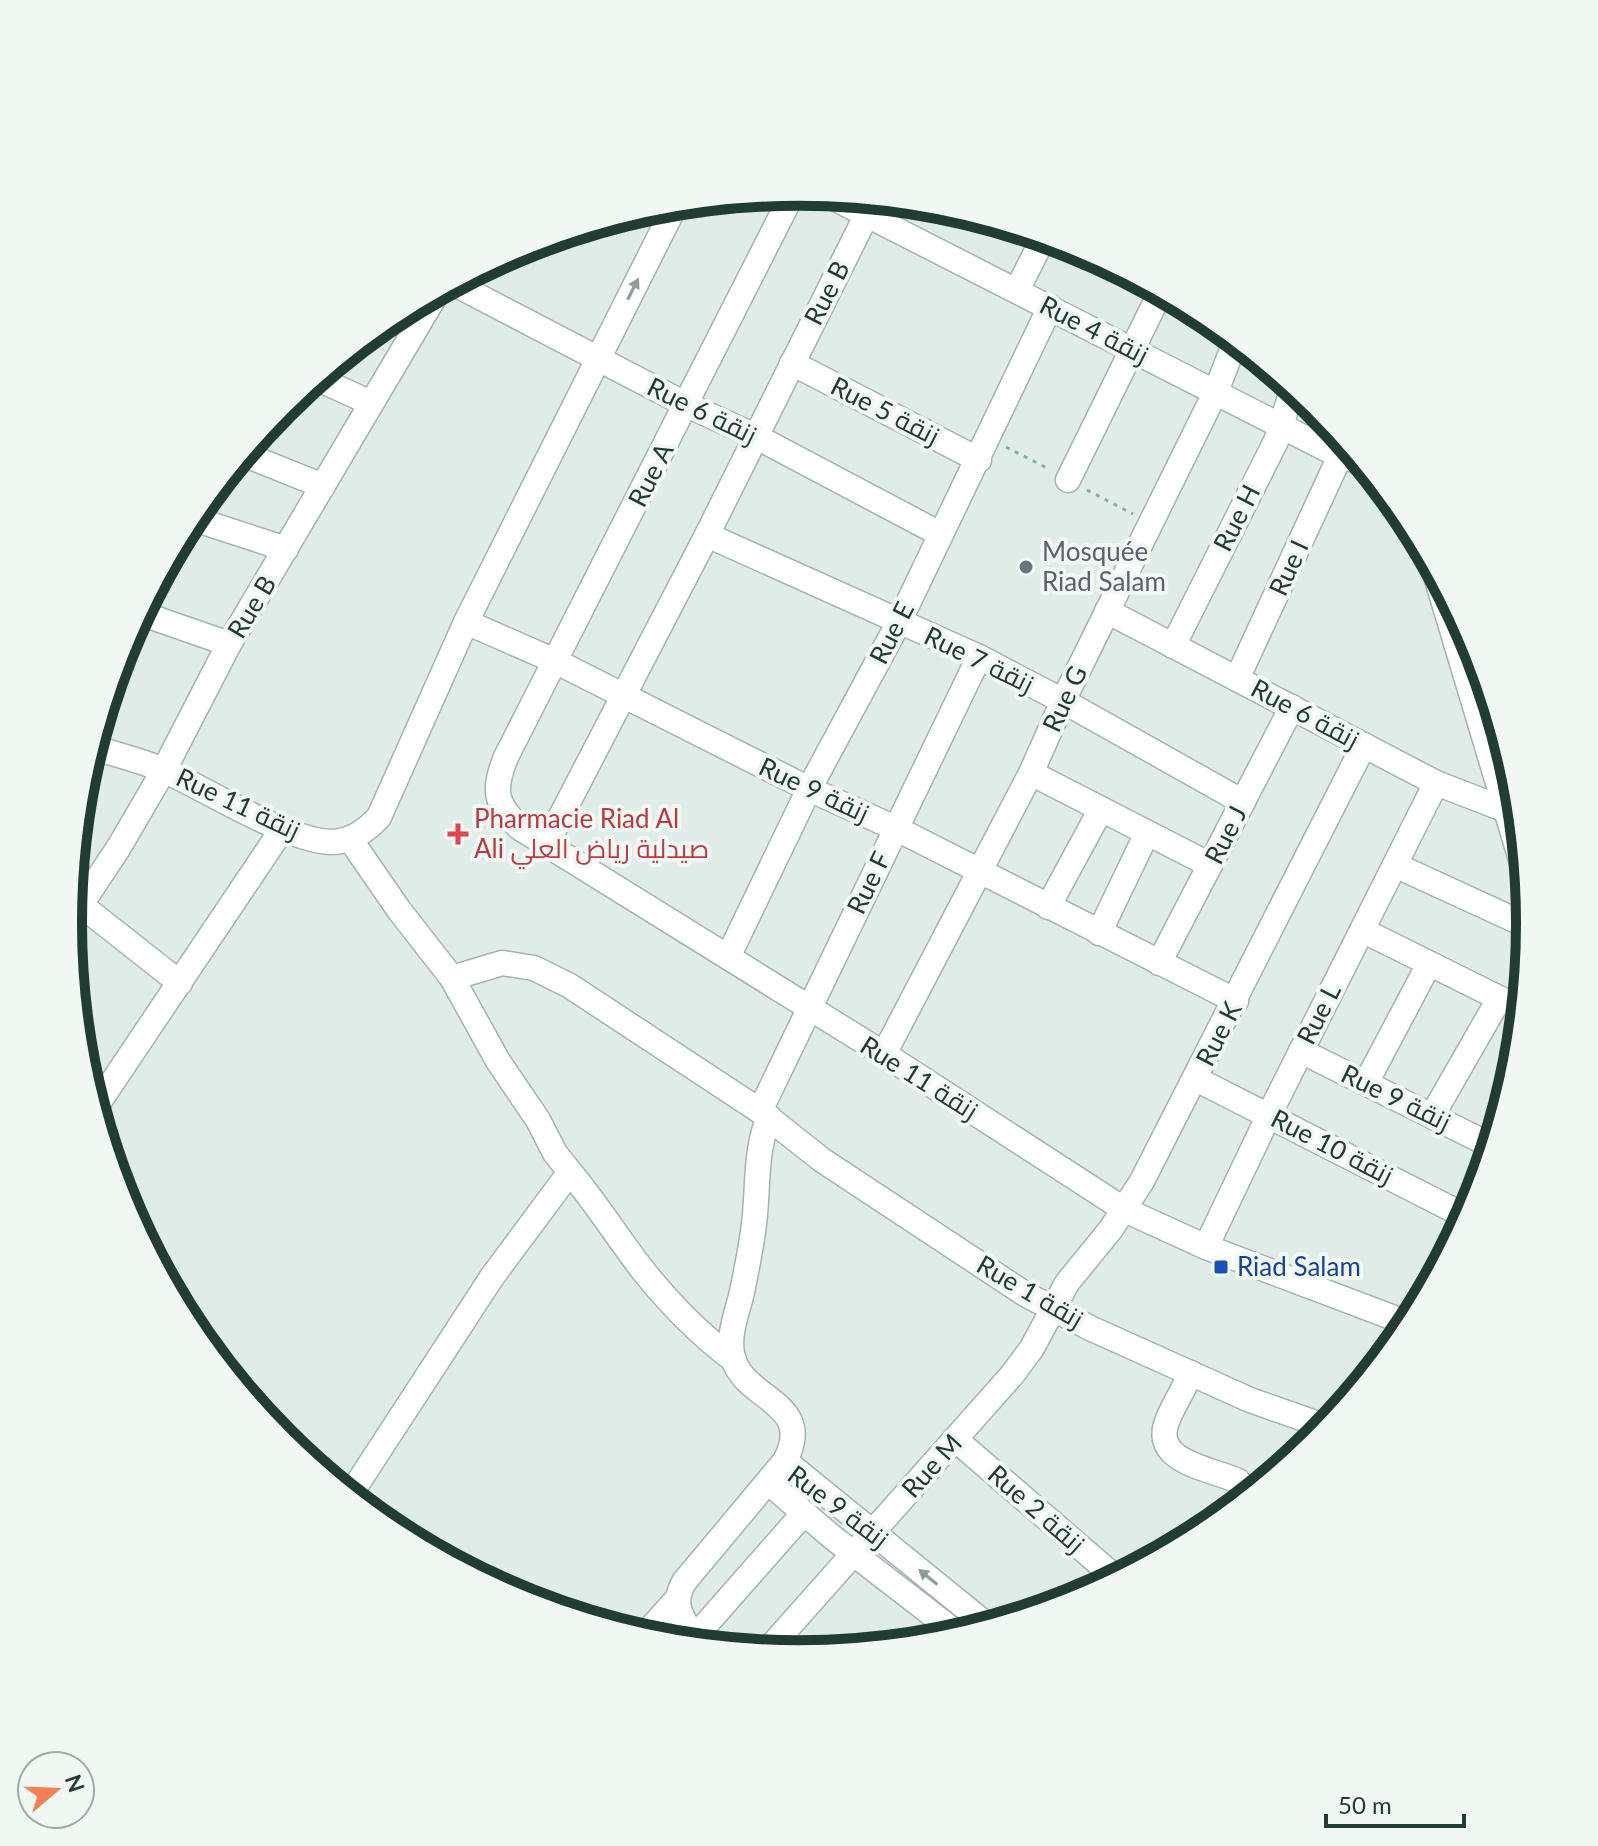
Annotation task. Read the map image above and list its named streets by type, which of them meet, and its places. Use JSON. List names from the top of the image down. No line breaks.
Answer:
{"streets":{"street":["Rue B","Rue 4 زنقة","Rue 6 زنقة","Rue 5 زنقة","Rue A","Rue H","Rue I","Rue E","Rue 7 زنقة","Rue G","Rue 9 زنقة","Rue 11 زنقة","Rue J","Rue F","Rue L","Rue K","Rue 10 زنقة","Rue 1 زنقة","Rue M","Rue 2 زنقة"]},"crossings":[["Rue B","Rue 4 زنقة"],["Rue B","Rue 6 زنقة"],["Rue B","Rue 5 زنقة"],["Rue B","Rue 7 زنقة"],["Rue B","Rue 9 زنقة"],["Rue B","Rue 11 زنقة"],["Rue 4 زنقة","Rue H"],["Rue 4 زنقة","Rue E"],["Rue 4 زنقة","Rue G"],["Rue 6 زنقة","Rue A"],["Rue 6 زنقة","Rue H"],["Rue 6 زنقة","Rue I"],["Rue 6 زنقة","Rue E"],["Rue 6 زنقة","Rue G"],["Rue 6 زنقة","Rue J"],["Rue 6 زنقة","Rue L"],["Rue 6 زنقة","Rue K"],["Rue 5 زنقة","Rue E"],["Rue A","Rue 9 زنقة"],["Rue A","Rue 11 زنقة"],["Rue E","Rue 7 زنقة"],["Rue E","Rue 9 زنقة"],["Rue E","Rue 11 زنقة"],["Rue 7 زنقة","Rue G"],["Rue 7 زنقة","Rue J"],["Rue 7 زنقة","Rue F"],["Rue G","Rue 9 زنقة"],["Rue G","Rue 11 زنقة"],["Rue 9 زنقة","Rue J"],["Rue 9 زنقة","Rue F"],["Rue 9 زنقة","Rue L"],["Rue 9 زنقة","Rue K"],["Rue 9 زنقة","Rue M"],["Rue 11 زنقة","Rue F"],["Rue 11 زنقة","Rue L"],["Rue 11 زنقة","Rue K"],["Rue F","Rue 1 زنقة"],["Rue L","Rue 10 زنقة"],["Rue K","Rue 10 زنقة"],["Rue K","Rue 1 زنقة"],["Rue K","Rue M"],["Rue 1 زنقة","Rue M"],["Rue M","Rue 2 زنقة"]],"places":{"other":["Mosquée Riad Salam"],"health":["Pharmacie Riad Al Ali صيدلية رياض العلي"],"transit":["Riad Salam"]},"scale_bar":"50 m","north":"right"}
